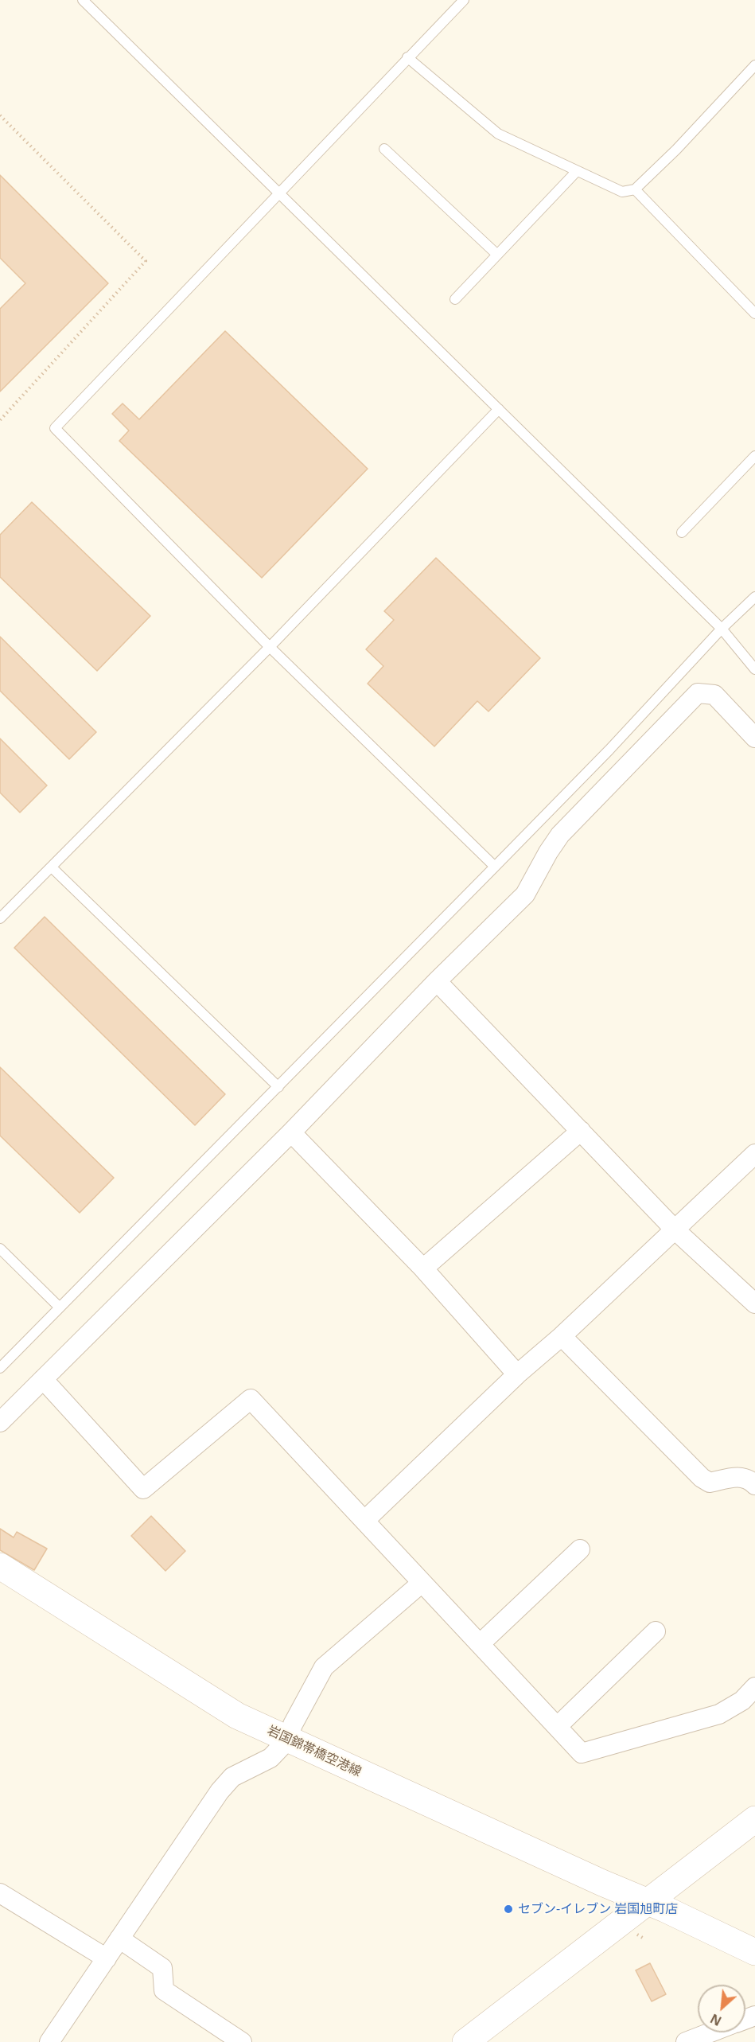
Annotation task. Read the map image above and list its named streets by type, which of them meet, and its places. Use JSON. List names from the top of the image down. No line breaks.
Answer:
{"streets":{"main road":["岩国錦帯橋空港線"]},"places":["セブン-イレブン 岩国旭町店"],"north":"bottom left"}
